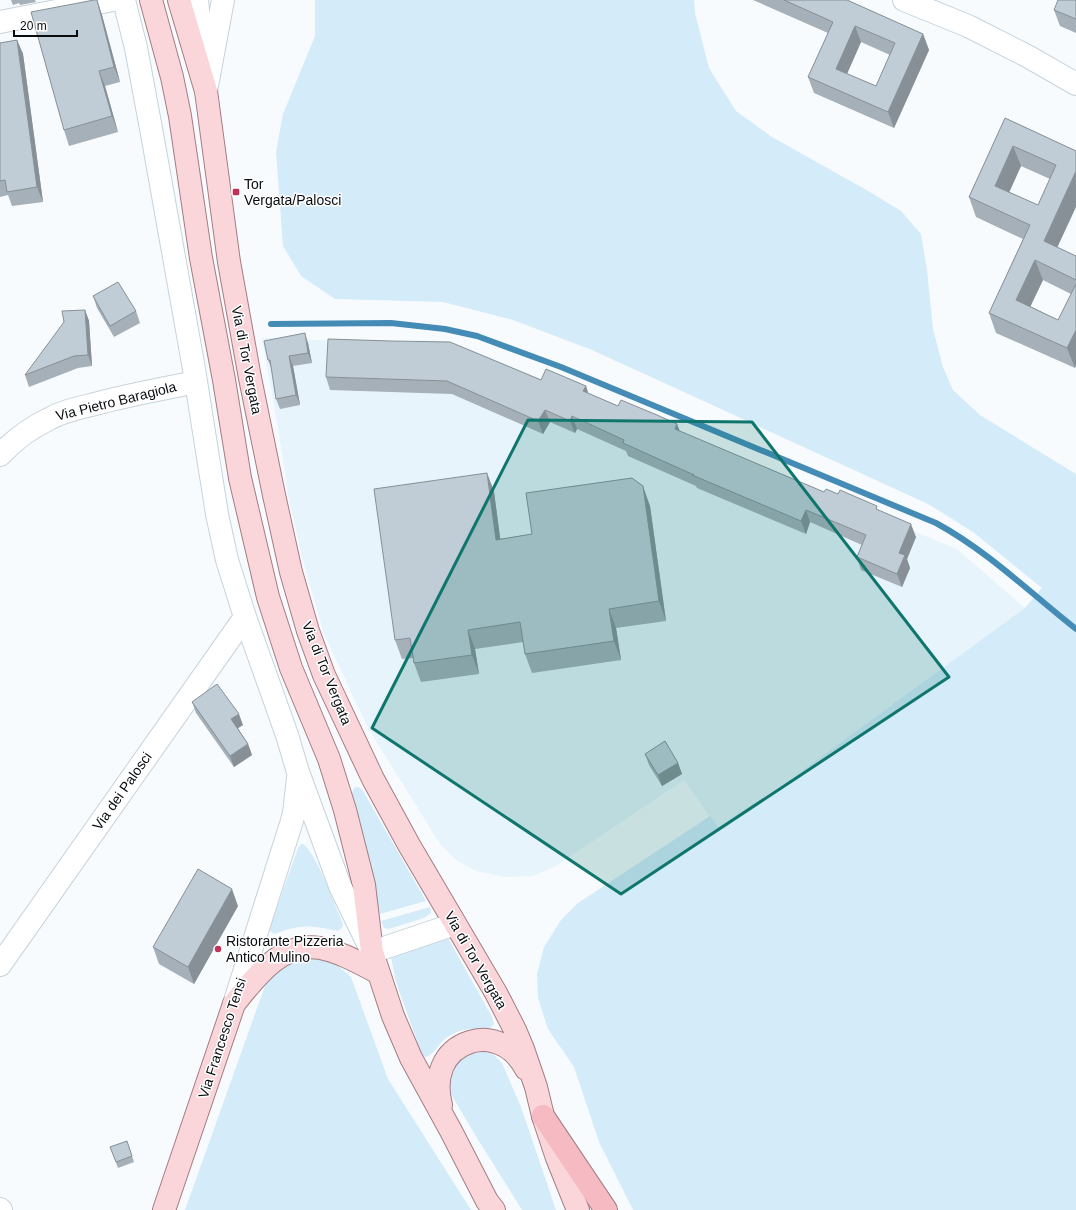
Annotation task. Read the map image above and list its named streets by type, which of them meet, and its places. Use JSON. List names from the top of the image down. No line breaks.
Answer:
{"streets":{"main road":["Via di Tor Vergata","Via Francesco Tensi"],"street":["Via Pietro Baragiola","Via dei Palosci"]},"crossings":[["Via di Tor Vergata","Via Pietro Baragiola"],["Via di Tor Vergata","Via dei Palosci"],["Via di Tor Vergata","Via Francesco Tensi"]],"places":{"transit":["Tor Vergata/Palosci"],"other":["Ristorante Pizzeria Antico Mulino"]},"scale_bar":"20 m"}
